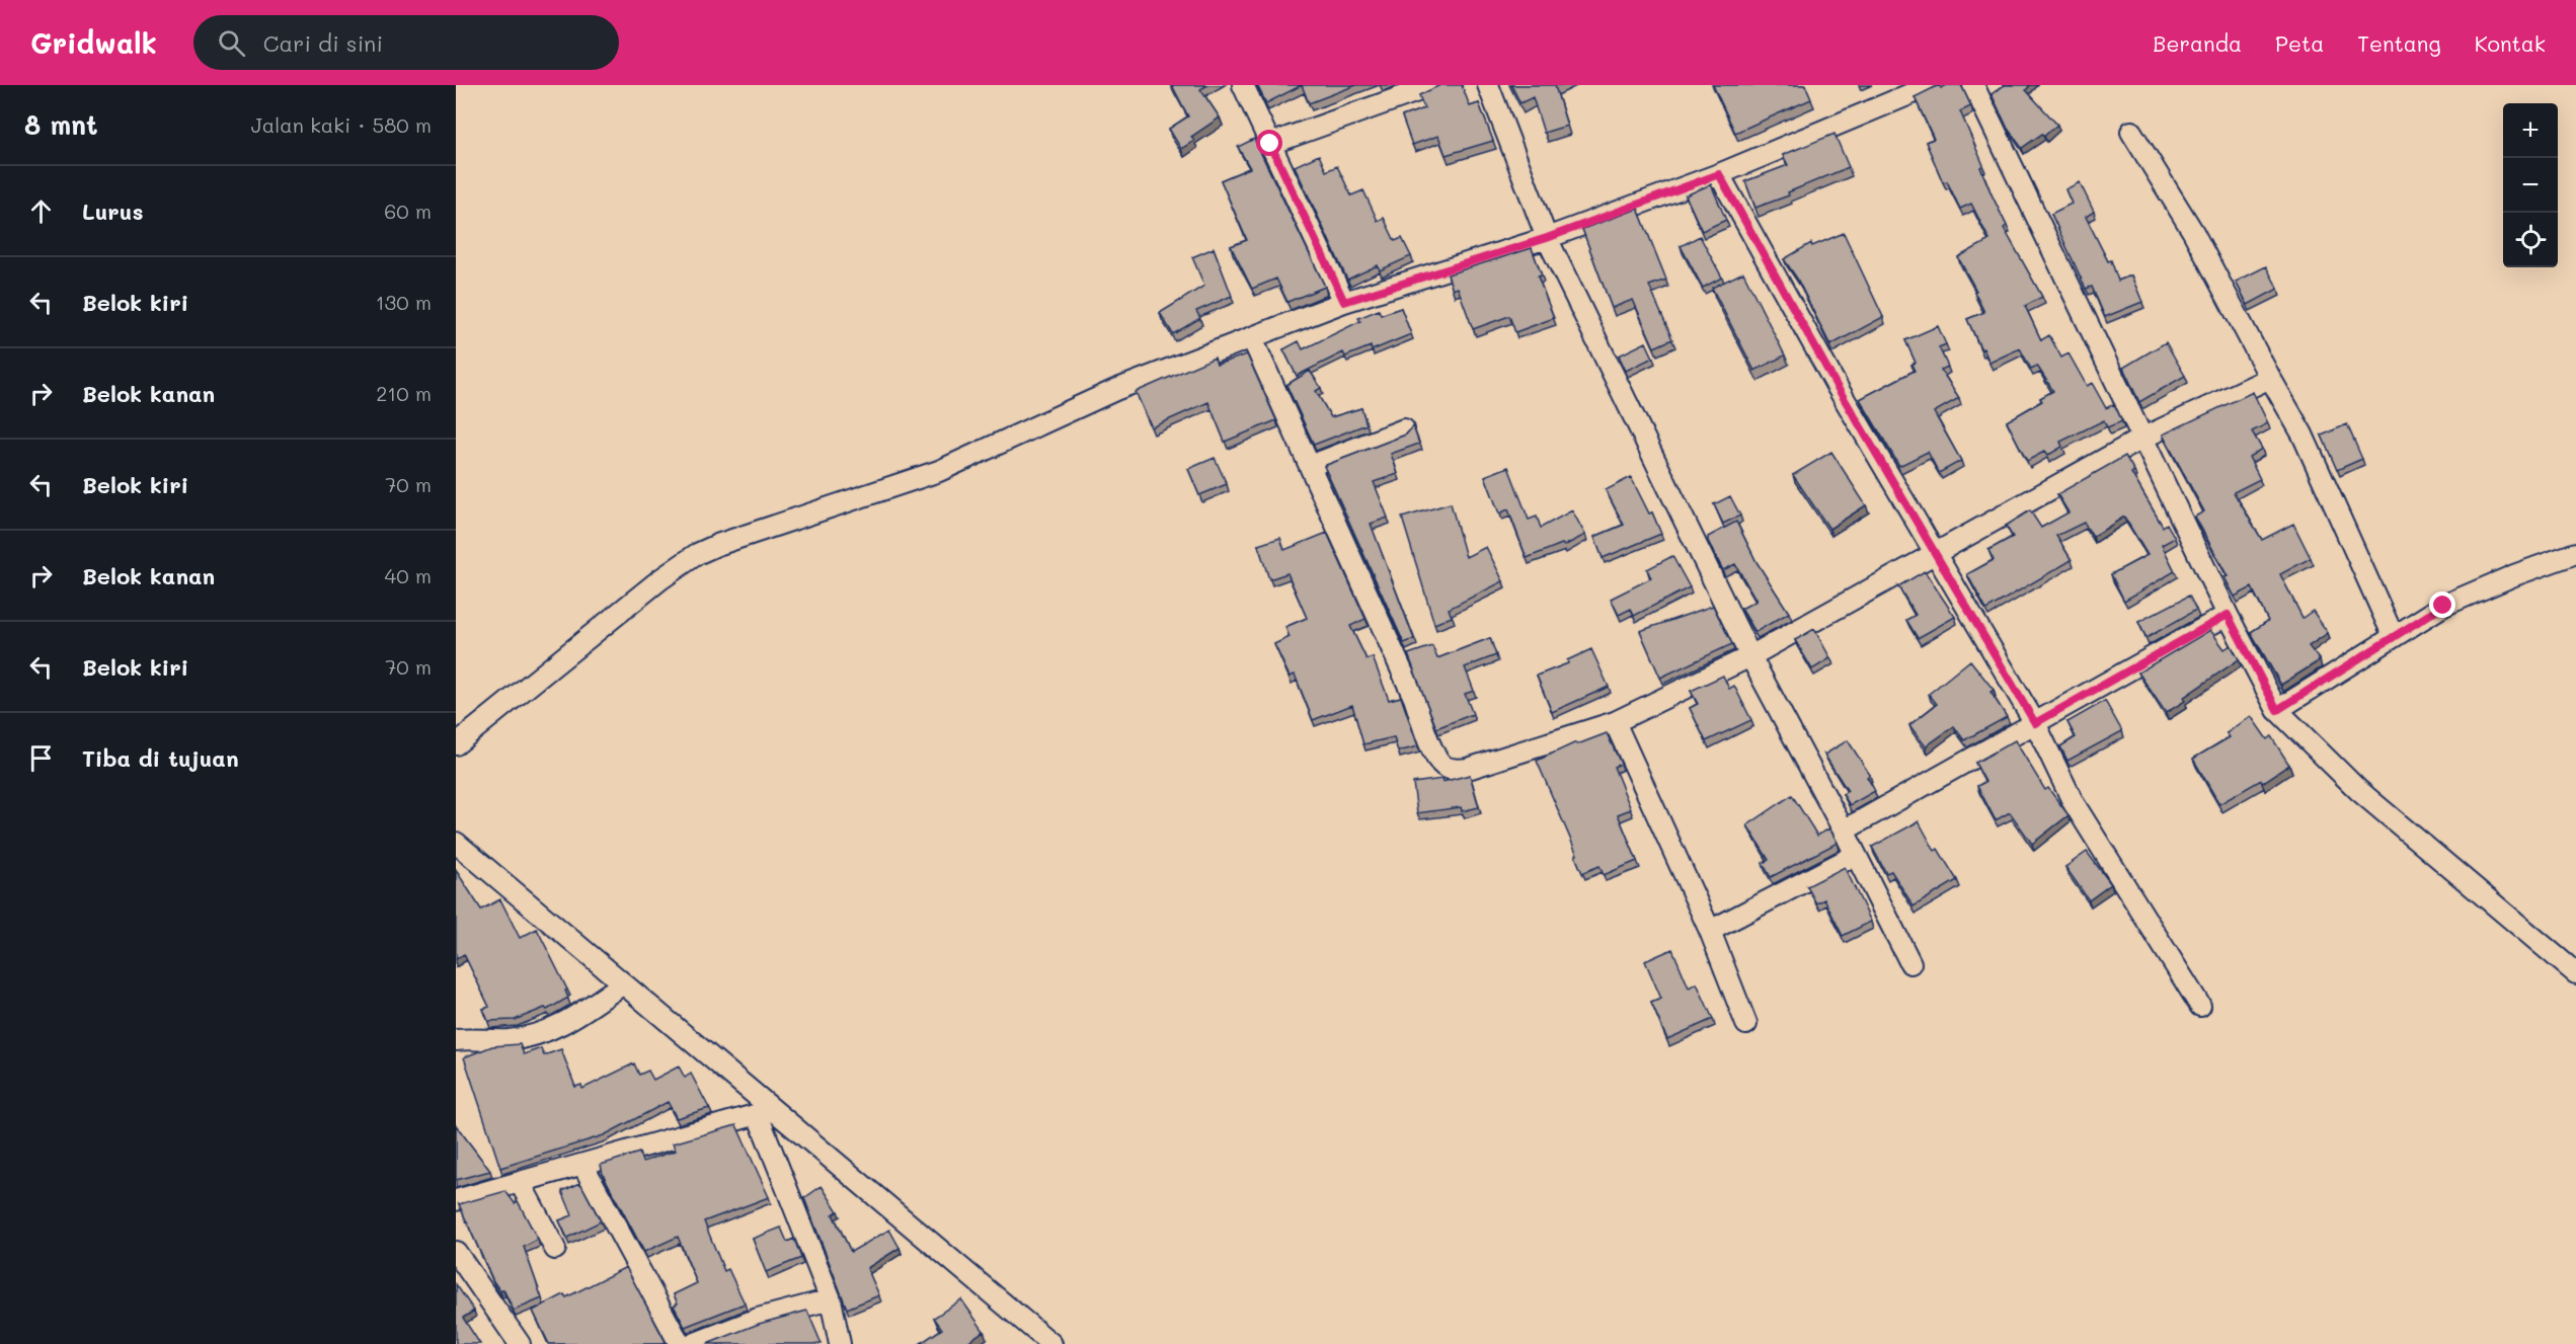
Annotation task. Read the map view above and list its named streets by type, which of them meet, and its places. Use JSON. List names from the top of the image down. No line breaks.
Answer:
{"page":{"header":"Gridwalk","search":"Cari di sini","nav":["Beranda","Peta","Tentang","Kontak"],"heading":["8 mnt","Jalan kaki · 580 m"],"map_buttons":["+","−"],"list":[["Lurus","60 m"],["Belok kiri","130 m"],["Belok kanan","210 m"],["Belok kiri","70 m"],["Belok kanan","40 m"],["Belok kiri","70 m"],"Tiba di tujuan"]}}
